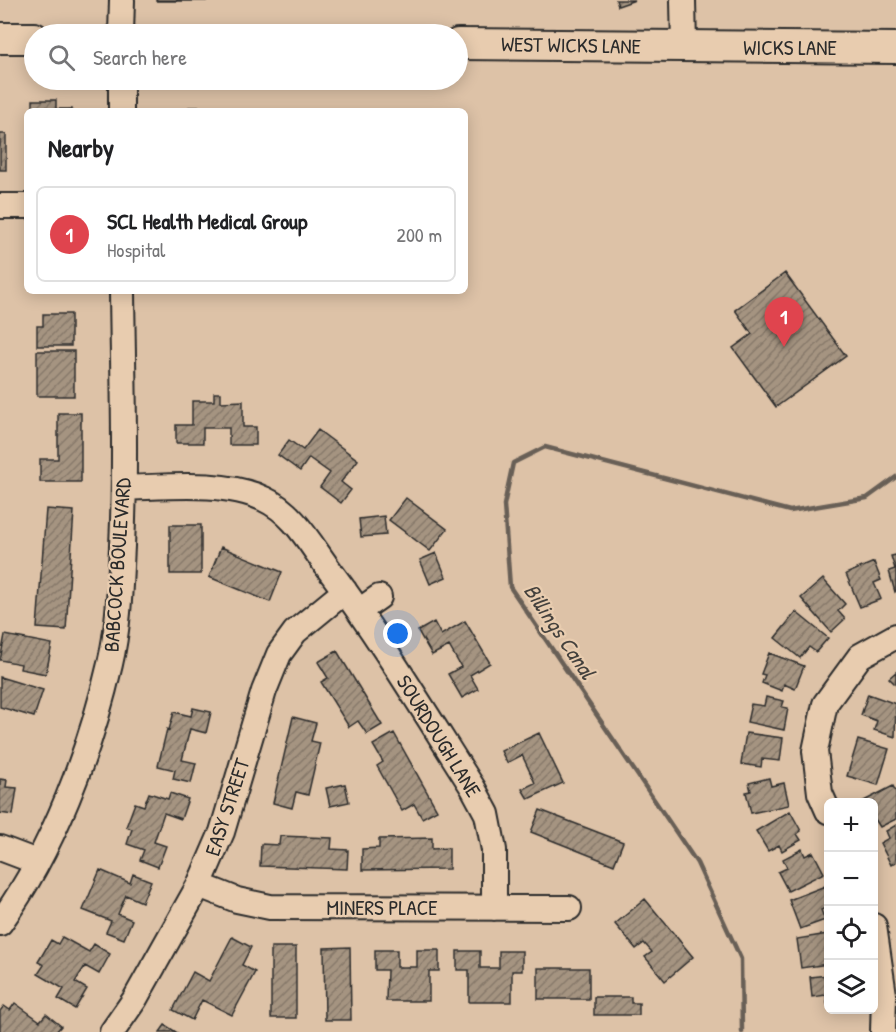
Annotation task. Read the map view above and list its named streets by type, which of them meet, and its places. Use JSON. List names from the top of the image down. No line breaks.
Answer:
{"streets":{"main road":["WEST WICKS LANE","WICKS LANE"],"street":["BABCOCK BOULEVARD","SOURDOUGH LANE","EASY STREET","MINERS PLACE"]},"crossings":[["WEST WICKS LANE","WICKS LANE"],["BABCOCK BOULEVARD","SOURDOUGH LANE"],["SOURDOUGH LANE","EASY STREET"],["SOURDOUGH LANE","MINERS PLACE"],["EASY STREET","MINERS PLACE"]],"water":["Billings Canal"],"page":{"search":"Search here","heading":"Nearby","list":[{"mark":"1","name":"SCL Health Medical Group","note":"Hospital","value":"200 m"}],"pins":"1","map_buttons":["+","−"]}}
